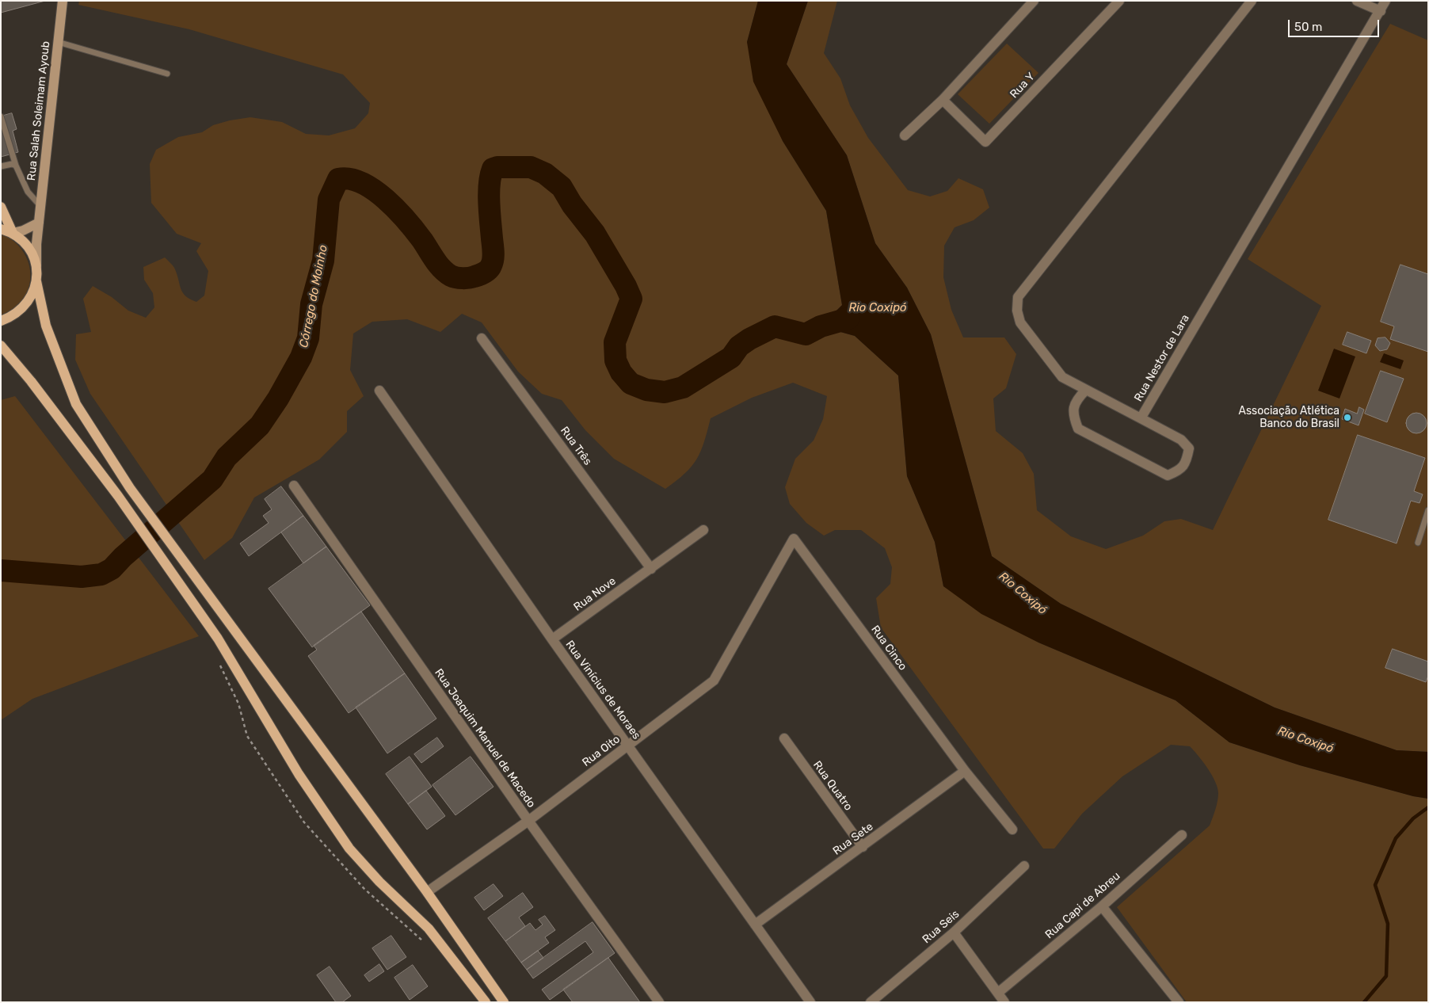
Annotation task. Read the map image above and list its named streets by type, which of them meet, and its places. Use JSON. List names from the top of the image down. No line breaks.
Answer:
{"streets":{"street":["Rua Y","Rua Salah Soleimam Ayoub","Rua Nestor de Lara","Rua Três","Rua Nove","Rua Cinco","Rua Vinícius de Moraes","Rua Joaquim Manuel de Macedo","Rua Oito","Rua Quatro","Rua Sete","Rua Capi de Abreu","Rua Seis"]},"crossings":[["Rua Três","Rua Nove"],["Rua Nove","Rua Vinícius de Moraes"],["Rua Cinco","Rua Oito"],["Rua Cinco","Rua Sete"],["Rua Vinícius de Moraes","Rua Oito"],["Rua Vinícius de Moraes","Rua Sete"],["Rua Joaquim Manuel de Macedo","Rua Oito"],["Rua Quatro","Rua Sete"]],"water":["Córrego do Moinho","Rio Coxipó"],"places":["Associação Atlética Banco do Brasil"],"scale_bar":"50 m"}
